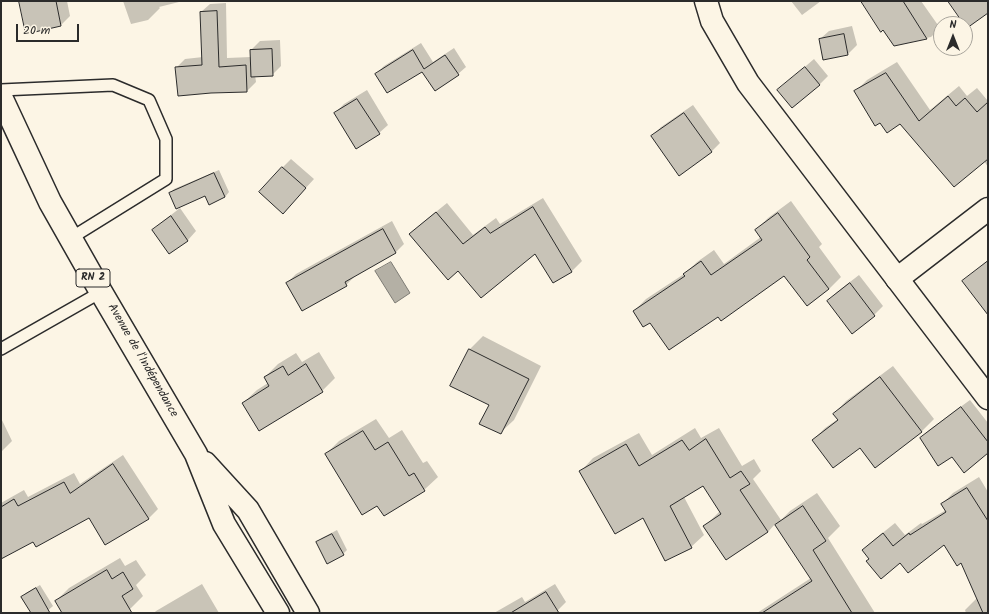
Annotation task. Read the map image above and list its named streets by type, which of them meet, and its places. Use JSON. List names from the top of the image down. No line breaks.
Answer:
{"streets":{"main road":["RN 2","Avenue de l'Indépendance"]},"scale_bar":"20 m","north":"top"}
